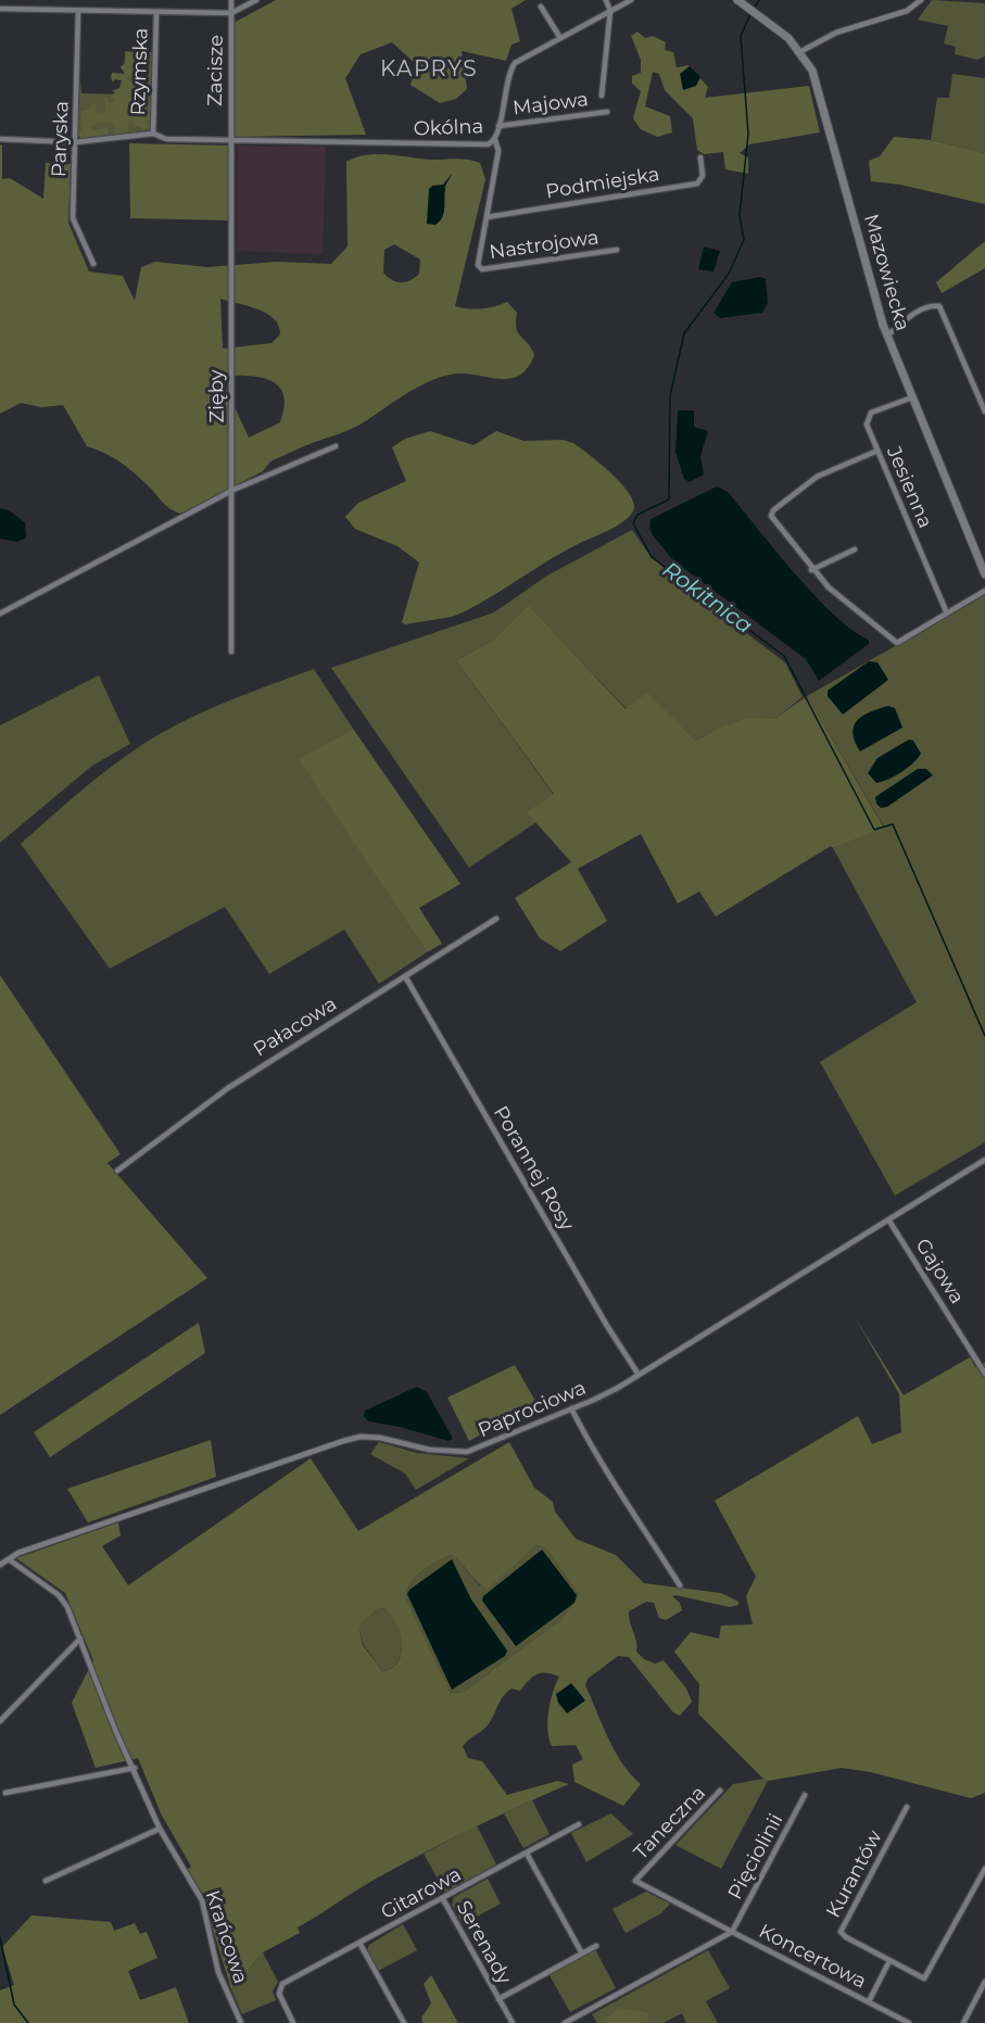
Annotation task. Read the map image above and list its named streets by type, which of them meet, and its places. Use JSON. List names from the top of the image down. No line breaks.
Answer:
{"streets":{"street":["Zacisze","Rzymska","Majowa","Okólna","Paryska","Podmiejska","Nastrojowa","Mazowiecka","Zięby","Jesienna","Pałacowa","Porannej Rosy","Gajowa","Paprociowa","Taneczna","Pięciolinii","Kurantów","Gitarowa","Krańcowa","Serenady","Koncertowa"]},"crossings":[["Zacisze","Okólna"],["Zacisze","Zięby"],["Rzymska","Okólna"],["Majowa","Okólna"],["Okólna","Paryska"],["Okólna","Zięby"],["Podmiejska","Nastrojowa"],["Mazowiecka","Jesienna"],["Pałacowa","Porannej Rosy"],["Porannej Rosy","Paprociowa"],["Gajowa","Paprociowa"],["Paprociowa","Krańcowa"],["Taneczna","Pięciolinii"],["Taneczna","Koncertowa"],["Pięciolinii","Koncertowa"],["Gitarowa","Serenady"]],"districts":["KAPRYS"],"water":["Rokitnica"]}
